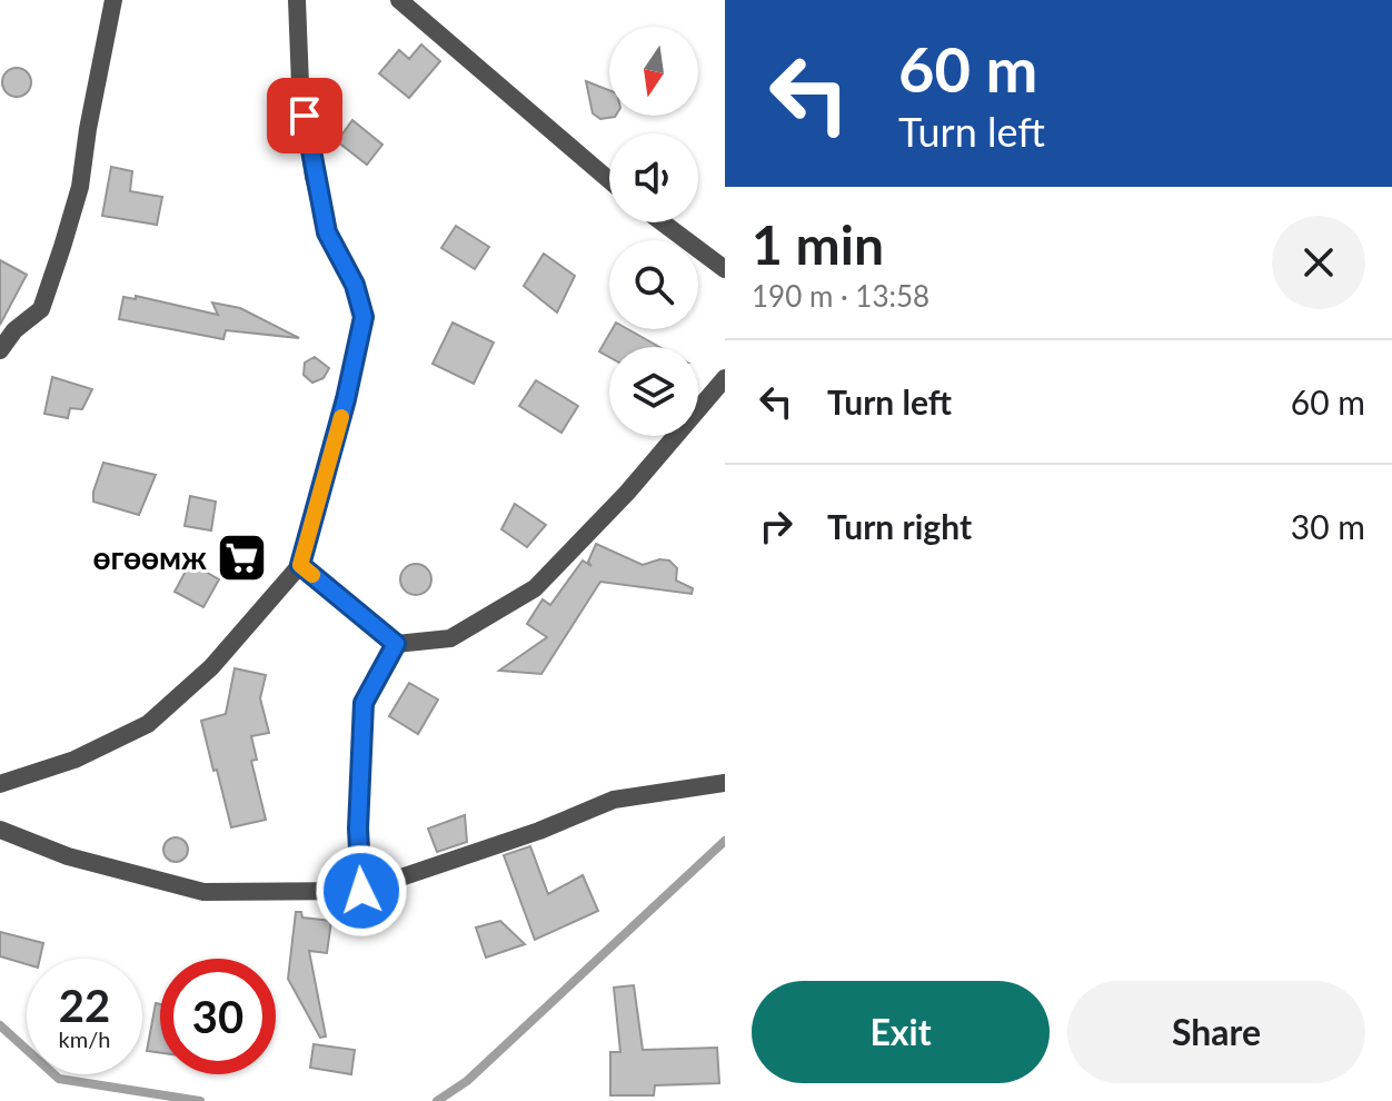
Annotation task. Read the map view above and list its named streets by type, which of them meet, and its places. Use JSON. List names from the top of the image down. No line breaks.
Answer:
{"places":{"supermarket":["өгөөмж"]},"north":"bottom","page":{"turn":["60 m","Turn left"],"heading":["1 min","190 m · 13:58"],"list":[{"name":"Turn left","value":"60 m"},{"name":"Turn right","value":"30 m"}],"speed":"22 km/h","limit":"30","buttons":["Exit","Share"]}}
